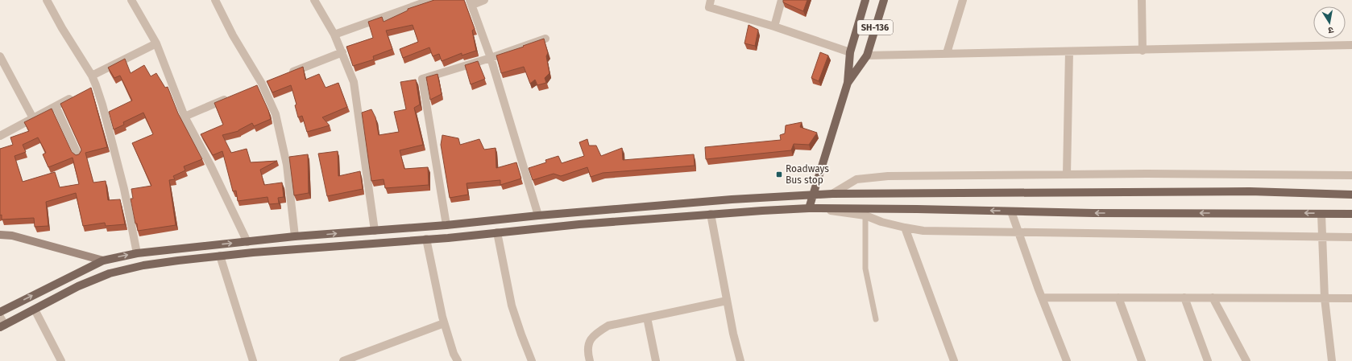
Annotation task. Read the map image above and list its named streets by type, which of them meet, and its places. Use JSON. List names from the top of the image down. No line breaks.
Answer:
{"streets":{"main road":["SH-136"]},"places":{"transit":["Roadways Bus stop"]},"north":"bottom"}
